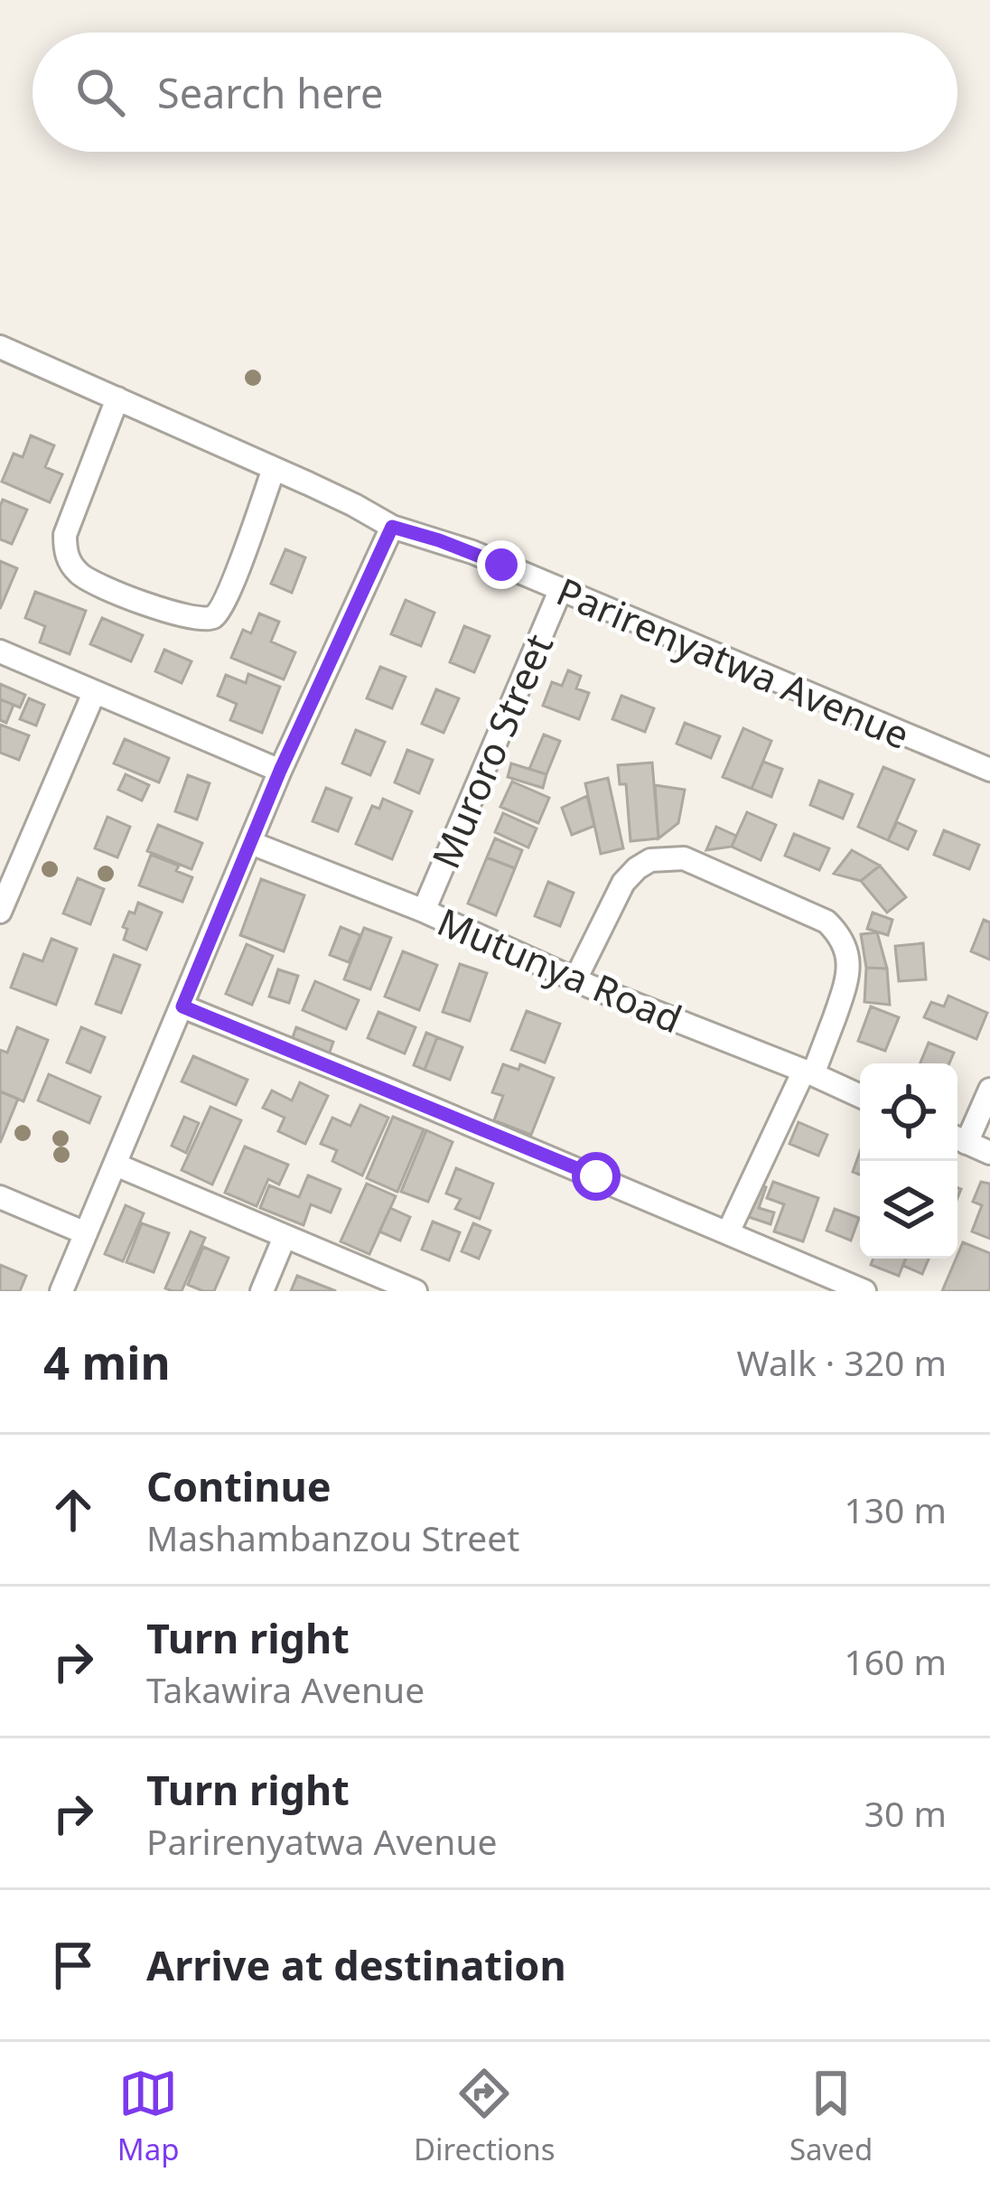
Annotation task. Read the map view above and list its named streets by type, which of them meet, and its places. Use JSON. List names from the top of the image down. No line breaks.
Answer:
{"streets":{"street":["Parirenyatwa Avenue","Muroro Street","Mutunya Road"]},"crossings":[["Parirenyatwa Avenue","Muroro Street"],["Muroro Street","Mutunya Road"]],"page":{"search":"Search here","heading":["4 min","Walk · 320 m"],"list":[["Continue","Mashambanzou Street","130 m"],["Turn right","Takawira Avenue","160 m"],["Turn right","Parirenyatwa Avenue","30 m"],"Arrive at destination"],"nav":["Map","Directions","Saved"]}}
